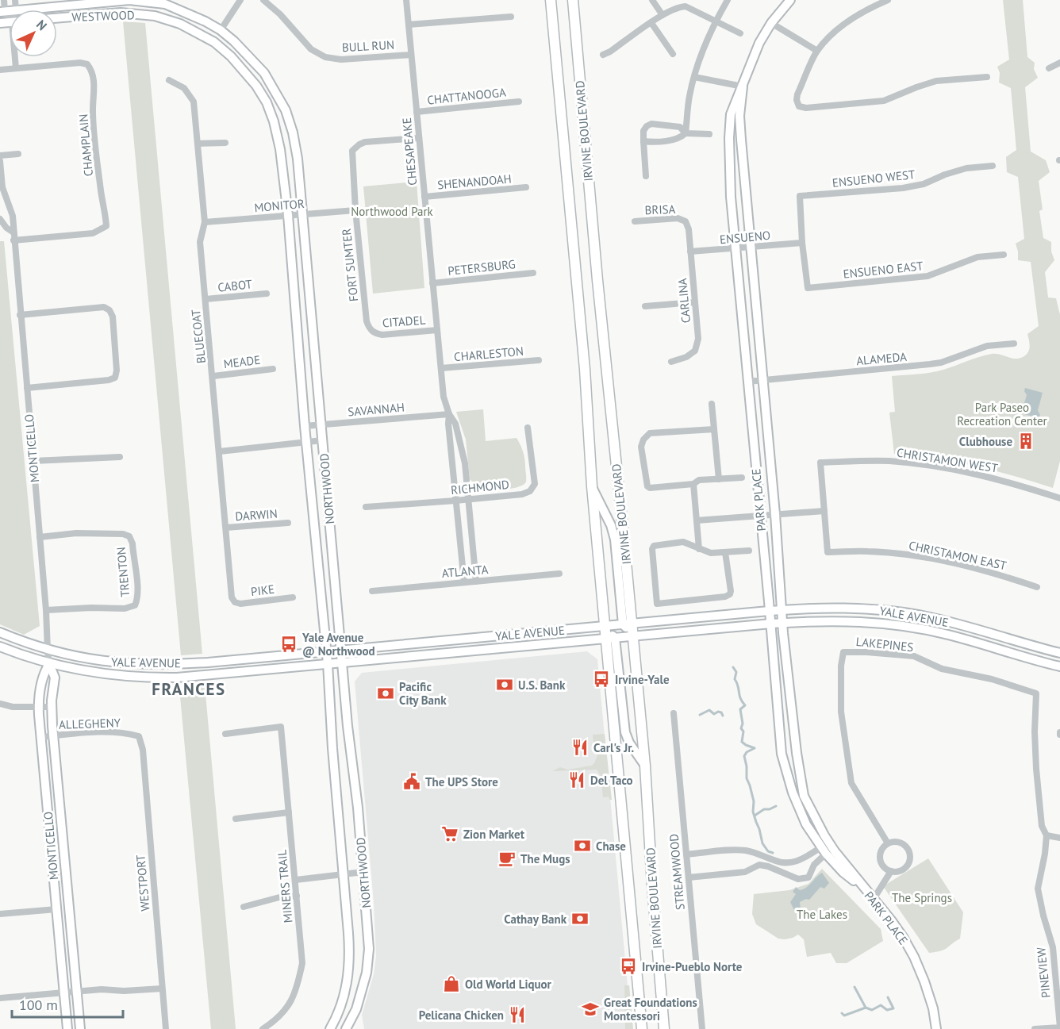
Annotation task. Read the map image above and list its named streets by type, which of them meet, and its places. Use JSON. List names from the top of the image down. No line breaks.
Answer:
{"streets":{"main road":["IRVINE BOULEVARD"],"street":["WESTWOOD","BULL RUN","CHATTANOOGA","CHAMPLAIN","CHESAPEAKE","ENSUENO WEST","SHENANDOAH","MONITOR","BRISA","ENSUENO","FORT SUMTER","PETERSBURG","ENSUENO EAST","CABOT","CARLINA","CITADEL","BLUECOAT","CHARLESTON","ALAMEDA","MEADE","SAVANNAH","MONTICELLO","CHRISTAMON WEST","RICHMOND","NORTHWOOD","PARK PLACE","DARWIN","CHRISTAMON EAST","ATLANTA","TRENTON","PIKE","YALE AVENUE","LAKEPINES","ALLEGHENY","STREAMWOOD","WESTPORT","MINERS TRAIL","PINEVIEW"]},"crossings":[["WESTWOOD","NORTHWOOD"],["BULL RUN","CHESAPEAKE"],["CHATTANOOGA","CHESAPEAKE"],["IRVINE BOULEVARD","YALE AVENUE"],["CHAMPLAIN","MONTICELLO"],["CHESAPEAKE","SHENANDOAH"],["CHESAPEAKE","FORT SUMTER"],["CHESAPEAKE","PETERSBURG"],["CHESAPEAKE","CITADEL"],["CHESAPEAKE","CHARLESTON"],["CHESAPEAKE","SAVANNAH"],["CHESAPEAKE","RICHMOND"],["CHESAPEAKE","ATLANTA"],["ENSUENO WEST","ENSUENO"],["ENSUENO WEST","ENSUENO EAST"],["MONITOR","FORT SUMTER"],["MONITOR","BLUECOAT"],["MONITOR","NORTHWOOD"],["BRISA","CARLINA"],["ENSUENO","ENSUENO EAST"],["ENSUENO","CARLINA"],["ENSUENO","PARK PLACE"],["FORT SUMTER","CITADEL"],["CABOT","BLUECOAT"],["BLUECOAT","MEADE"],["BLUECOAT","DARWIN"],["BLUECOAT","PIKE"],["ALAMEDA","PARK PLACE"],["SAVANNAH","NORTHWOOD"],["MONTICELLO","TRENTON"],["MONTICELLO","YALE AVENUE"],["MONTICELLO","ALLEGHENY"],["CHRISTAMON WEST","CHRISTAMON EAST"],["NORTHWOOD","YALE AVENUE"],["PARK PLACE","YALE AVENUE"],["LAKEPINES","PINEVIEW"],["ALLEGHENY","WESTPORT"]],"districts":["FRANCES"],"parks":["Northwood Park","Park Paseo Recreation Center","The Springs","The Lakes"],"places":{"building":["Clubhouse"],"bus stop":["Yale Avenue @ Northwood","Irvine-Yale","Irvine-Pueblo Norte"],"bank":["U.S. Bank","Pacific City Bank","Chase","Cathay Bank"],"restaurant":["Carl's Jr.","Del Taco","Pelicana Chicken"],"public building":["The UPS Store"],"supermarket":["Zion Market"],"cafe":["The Mugs"],"shop":["Old World Liquor"],"school or university":["Great Foundations Montessori"]},"scale_bar":"100 m","north":"top right"}
